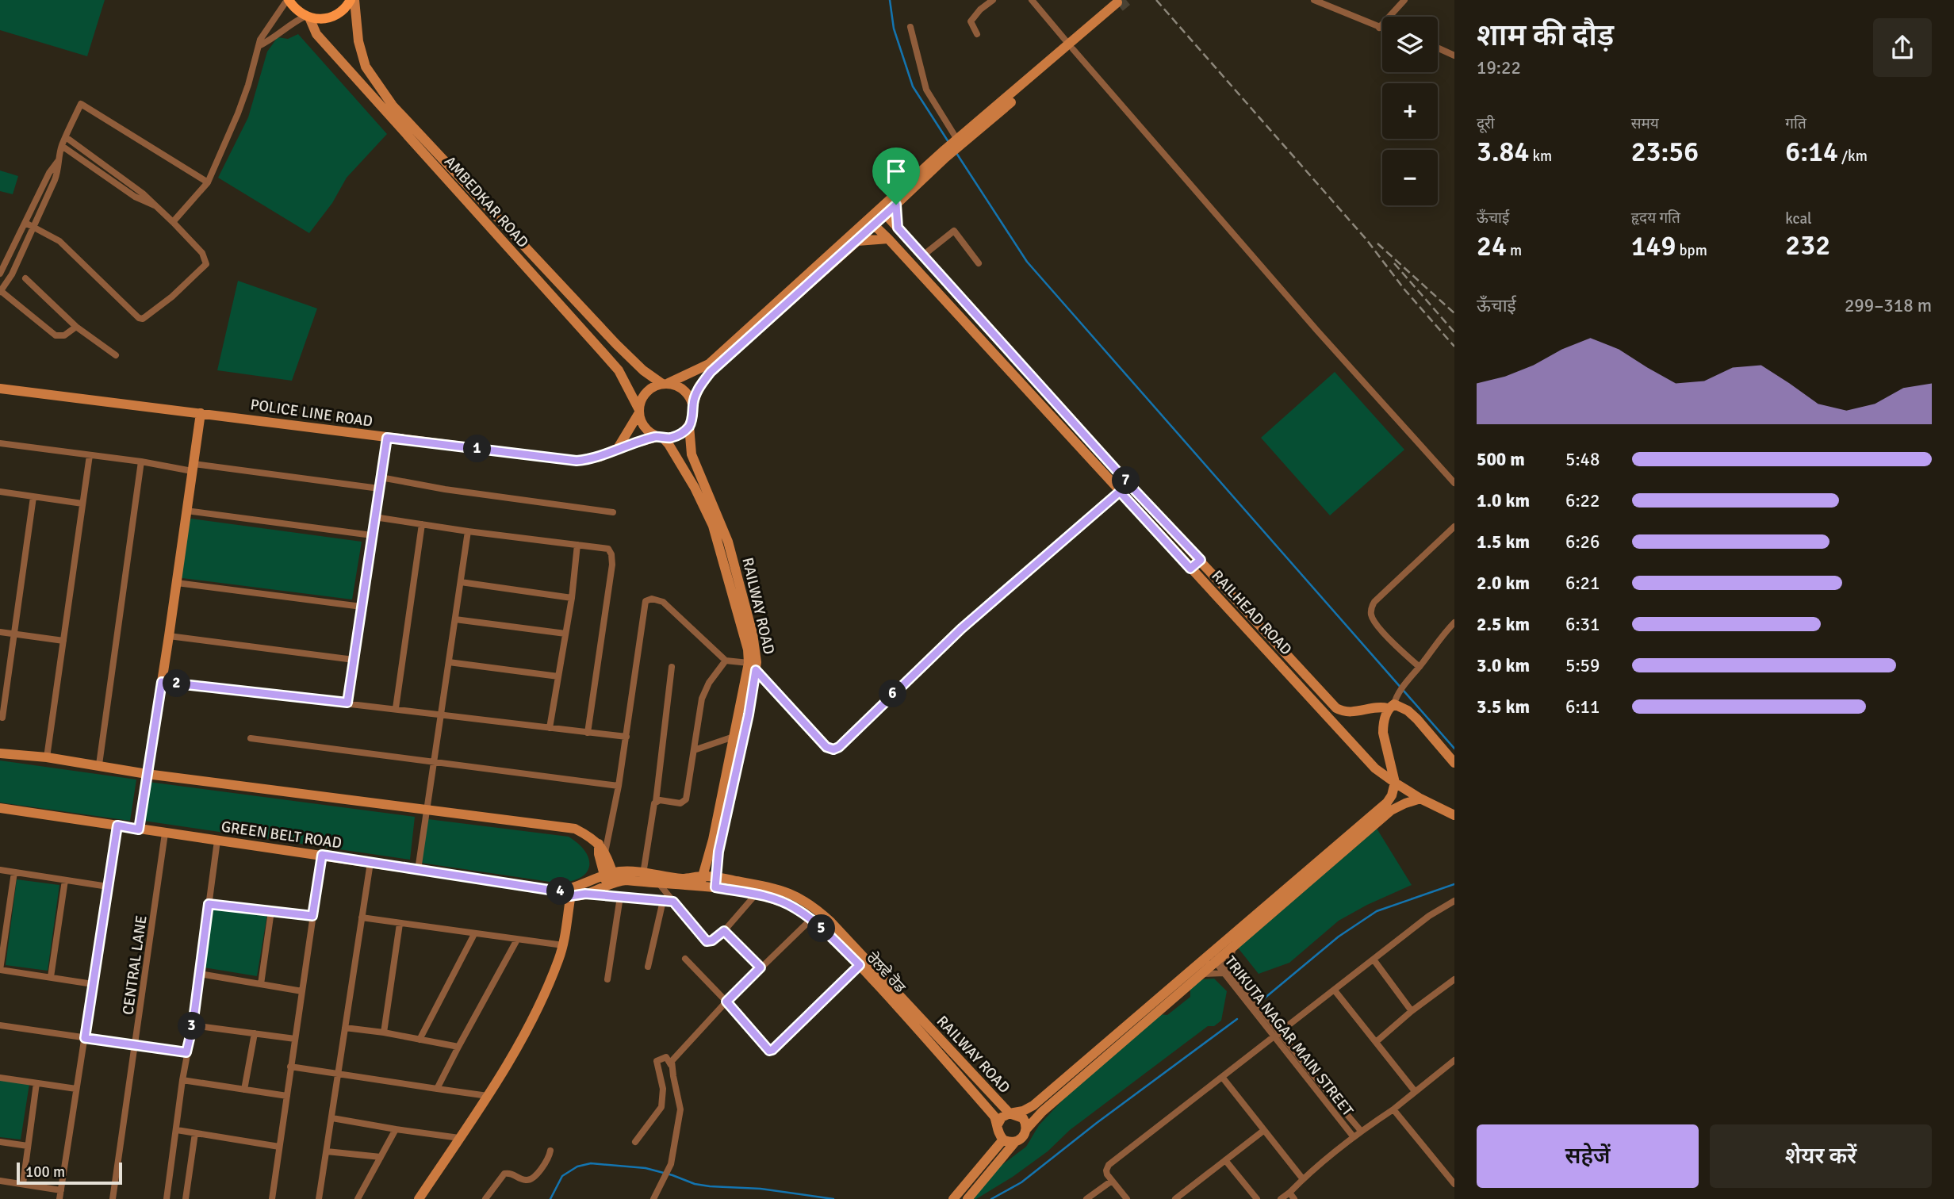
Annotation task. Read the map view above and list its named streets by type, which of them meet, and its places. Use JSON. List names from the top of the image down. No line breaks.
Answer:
{"streets":{"main road":["AMBEDKAR ROAD","POLICE LINE ROAD","RAILWAY ROAD","RAILHEAD ROAD","GREEN BELT ROAD","ਰੇਲਵੇ ਰੋਡ"],"street":["CENTRAL LANE","TRIKUTA NAGAR MAIN STREET"]},"crossings":[["AMBEDKAR ROAD","POLICE LINE ROAD"],["AMBEDKAR ROAD","RAILWAY ROAD"],["POLICE LINE ROAD","RAILWAY ROAD"],["RAILWAY ROAD","RAILHEAD ROAD"],["RAILWAY ROAD","GREEN BELT ROAD"],["RAILWAY ROAD","ਰੇਲਵੇ ਰੋਡ"],["RAILWAY ROAD","TRIKUTA NAGAR MAIN STREET"],["GREEN BELT ROAD","CENTRAL LANE"]],"scale_bar":"100 m","page":{"heading":["शाम की दौड़","19:22"],"map_buttons":["+","−"],"stats":[["दूरी","3.84 km"],["समय","23:56"],["गति","6:14 /km"],["ऊँचाई","24 m"],["हृदय गति","149 bpm"],["kcal","232"]],"chart":["ऊँचाई","299–318 m"],"pins":["1","7","2","6","4","5","3"],"list":[{"name":"500 m","note":"5:48"},{"name":"1.0 km","note":"6:22"},{"name":"1.5 km","note":"6:26"},{"name":"2.0 km","note":"6:21"},{"name":"2.5 km","note":"6:31"},{"name":"3.0 km","note":"5:59"},{"name":"3.5 km","note":"6:11"}],"buttons":["सहेजें","शेयर करें"],"scale":"100 m"}}
